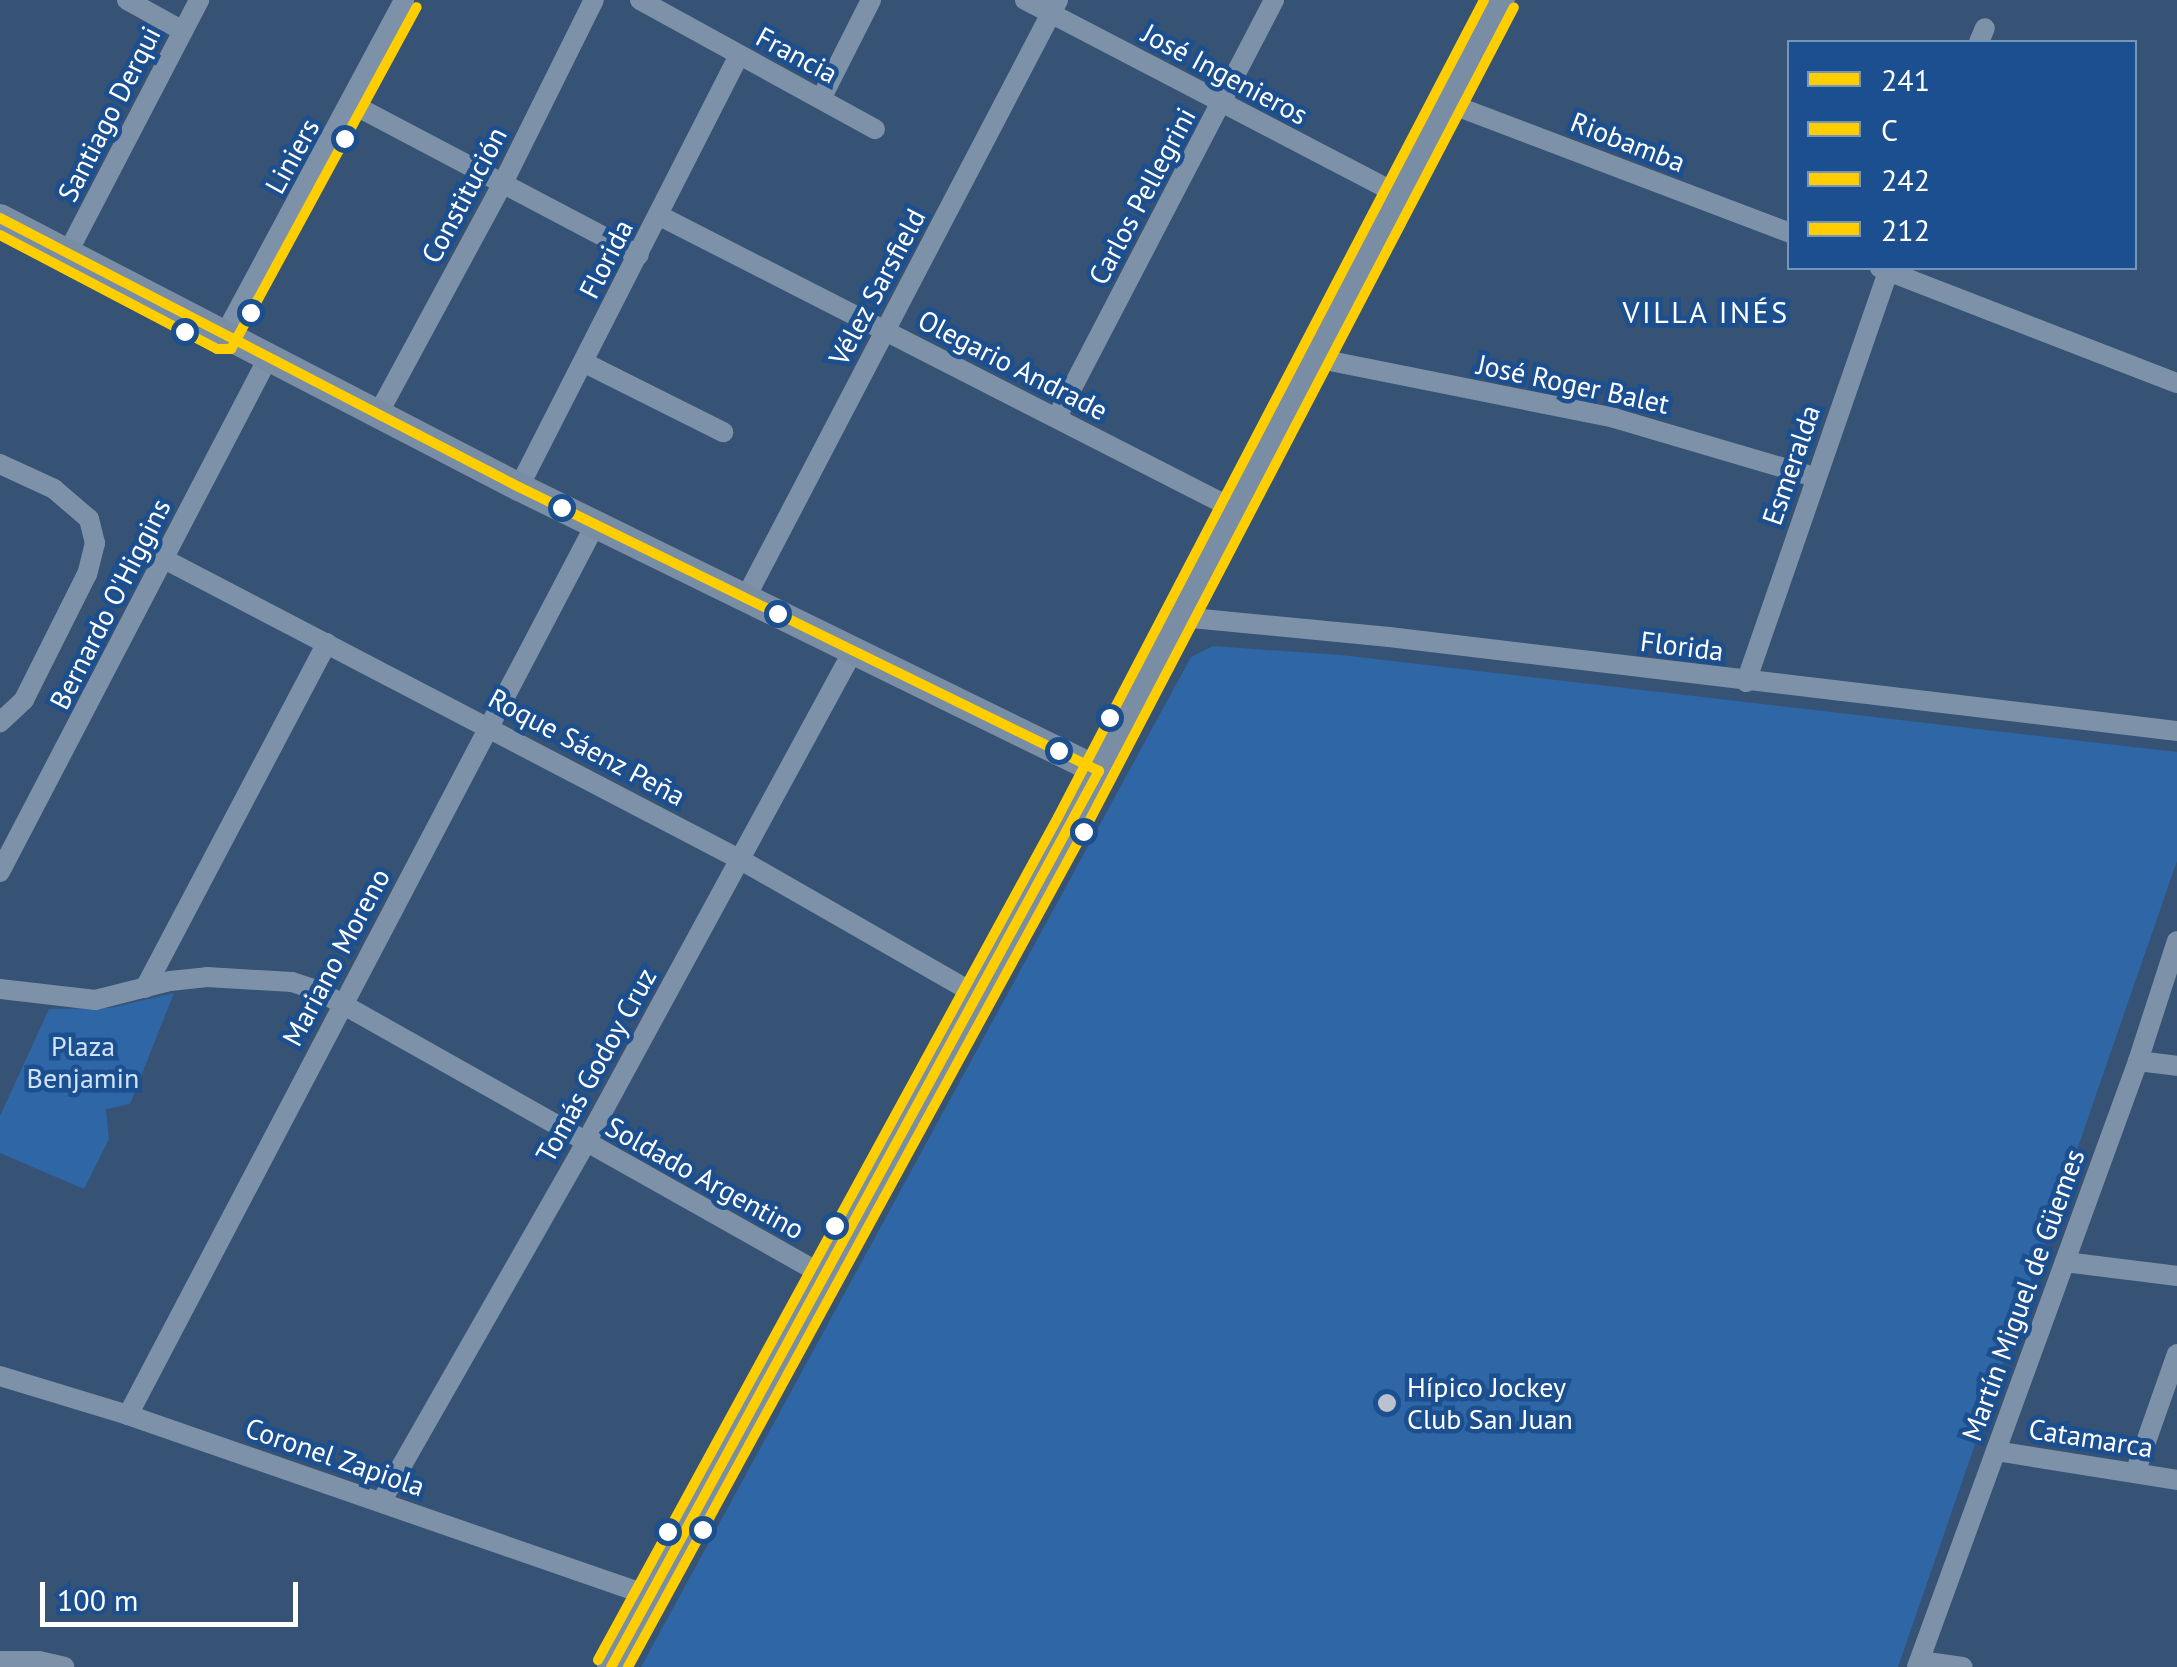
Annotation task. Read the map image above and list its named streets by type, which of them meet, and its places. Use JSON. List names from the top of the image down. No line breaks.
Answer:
{"streets":{"street":["Francia","José Ingenieros","Santiago Derqui","Riobamba","Liniers","Constitución","Carlos Pellegrini","Florida","Vélez Sarsfield","Olegario Andrade","José Roger Balet","Esmeralda","Bernardo O'Higgins","Roque Sáenz Peña","Mariano Moreno","Tomás Godoy Cruz","Soldado Argentino","Martín Miguel de Güemes","Catamarca","Coronel Zapiola"]},"crossings":[["Francia","Florida"],["José Ingenieros","Carlos Pellegrini"],["José Ingenieros","Vélez Sarsfield"],["Carlos Pellegrini","Olegario Andrade"],["Florida","Olegario Andrade"],["Florida","Esmeralda"],["Vélez Sarsfield","Olegario Andrade"],["José Roger Balet","Esmeralda"],["Bernardo O'Higgins","Roque Sáenz Peña"],["Roque Sáenz Peña","Mariano Moreno"],["Roque Sáenz Peña","Tomás Godoy Cruz"],["Mariano Moreno","Soldado Argentino"],["Mariano Moreno","Coronel Zapiola"],["Tomás Godoy Cruz","Soldado Argentino"],["Tomás Godoy Cruz","Coronel Zapiola"],["Martín Miguel de Güemes","Catamarca"]],"districts":["VILLA INÉS"],"parks":["Plaza Benjamin"],"places":["Hípico Jockey Club San Juan"],"lines":["transit line 242","transit line C","transit line 212","transit line 241"],"legend":["241","C","242","212"],"scale_bar":"100 m"}
